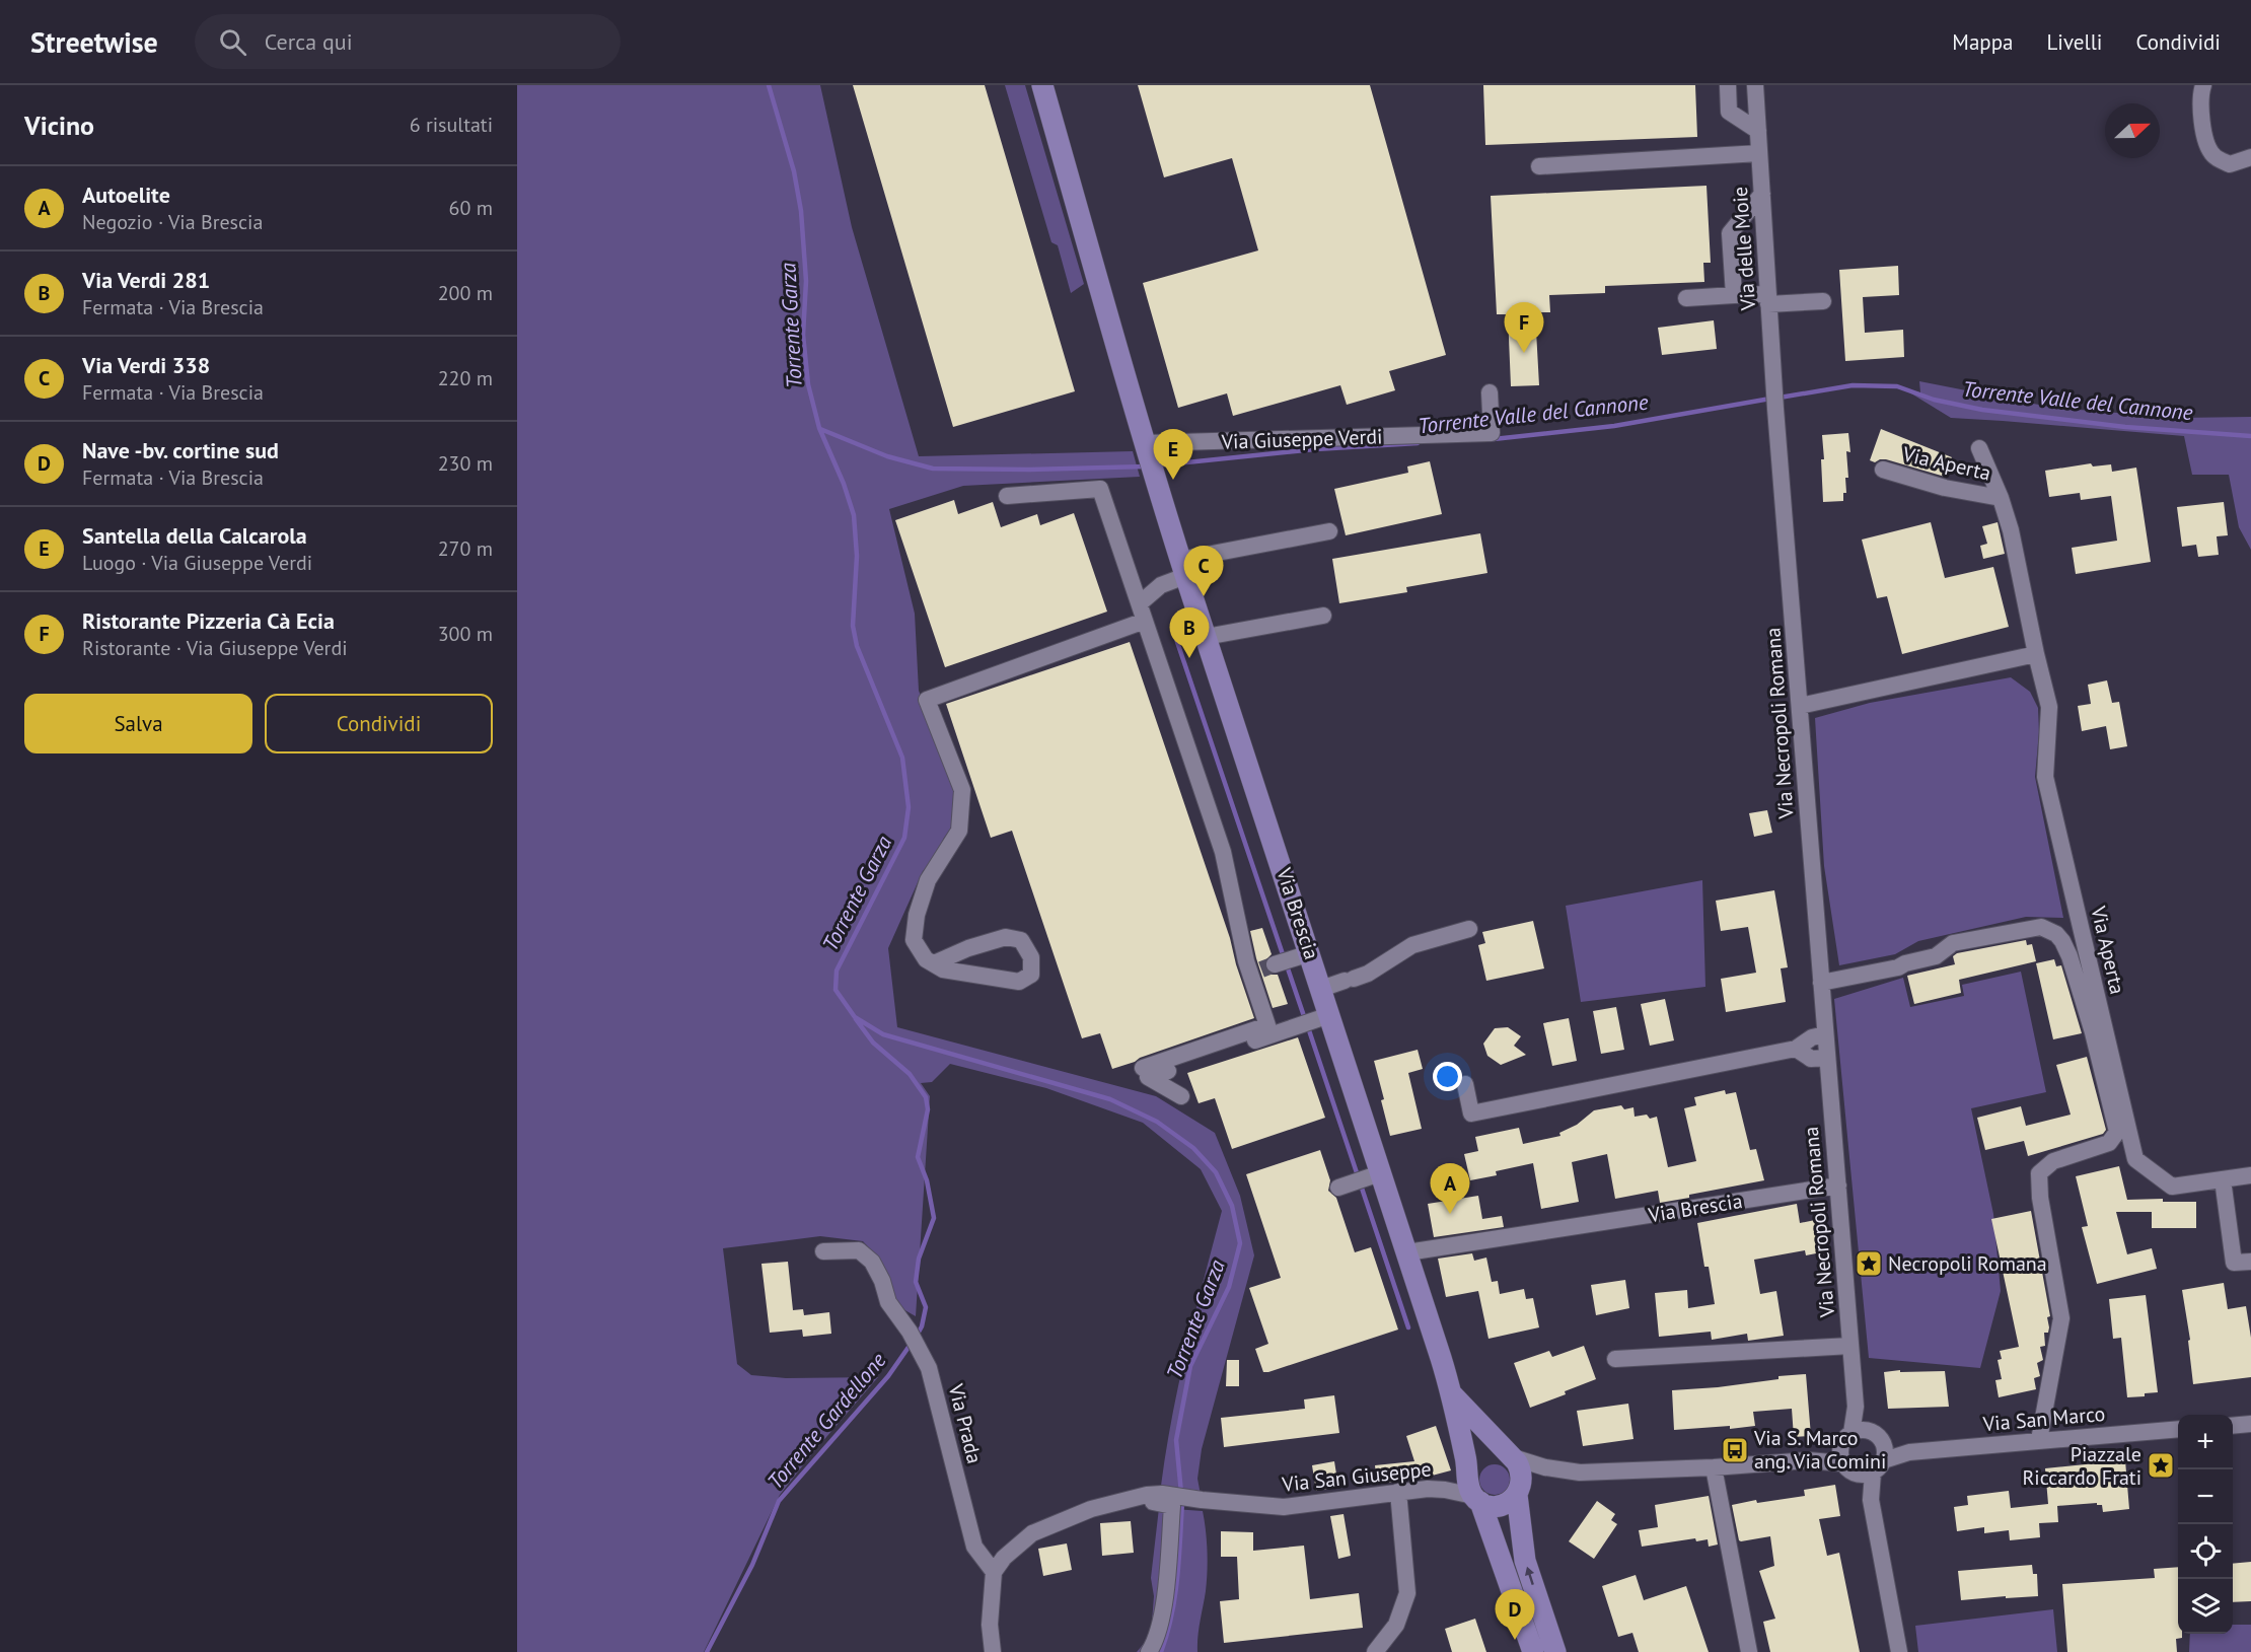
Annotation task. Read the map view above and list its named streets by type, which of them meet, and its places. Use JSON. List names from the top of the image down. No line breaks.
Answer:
{"streets":{"main road":["Via Brescia"],"street":["Via delle Moie","Via Giuseppe Verdi","Via Aperta","Via Necropoli Romana","Via San Marco","Via Prada","Via San Giuseppe"]},"crossings":[["Via delle Moie","Via Necropoli Romana"],["Via Aperta","Via Necropoli Romana"],["Via Aperta","Via San Marco"],["Via Necropoli Romana","Via Brescia"],["Via Brescia","Via San Giuseppe"]],"water":["Torrente Garza","Torrente Valle del Cannone","Torrente Gardellone"],"places":{"place":["Necropoli Romana","Piazzale Riccardo Frati"],"bus stop":["Via S. Marco ang. Via Comini"]},"north":"right","page":{"header":"Streetwise","search":"Cerca qui","nav":["Mappa","Livelli","Condividi"],"heading":["Vicino","6 risultati"],"list":[{"mark":"A","name":"Autoelite","note":"Negozio · Via Brescia","value":"60 m"},{"mark":"B","name":"Via Verdi 281","note":"Fermata · Via Brescia","value":"200 m"},{"mark":"C","name":"Via Verdi 338","note":"Fermata · Via Brescia","value":"220 m"},{"mark":"D","name":"Nave -bv. cortine sud","note":"Fermata · Via Brescia","value":"230 m"},{"mark":"E","name":"Santella della Calcarola","note":"Luogo · Via Giuseppe Verdi","value":"270 m"},{"mark":"F","name":"Ristorante Pizzeria Cà Ecia","note":"Ristorante · Via Giuseppe Verdi","value":"300 m"}],"pins":["F","E","C","B","A","D"],"buttons":["Salva","Condividi"],"map_buttons":["+","−"]}}
